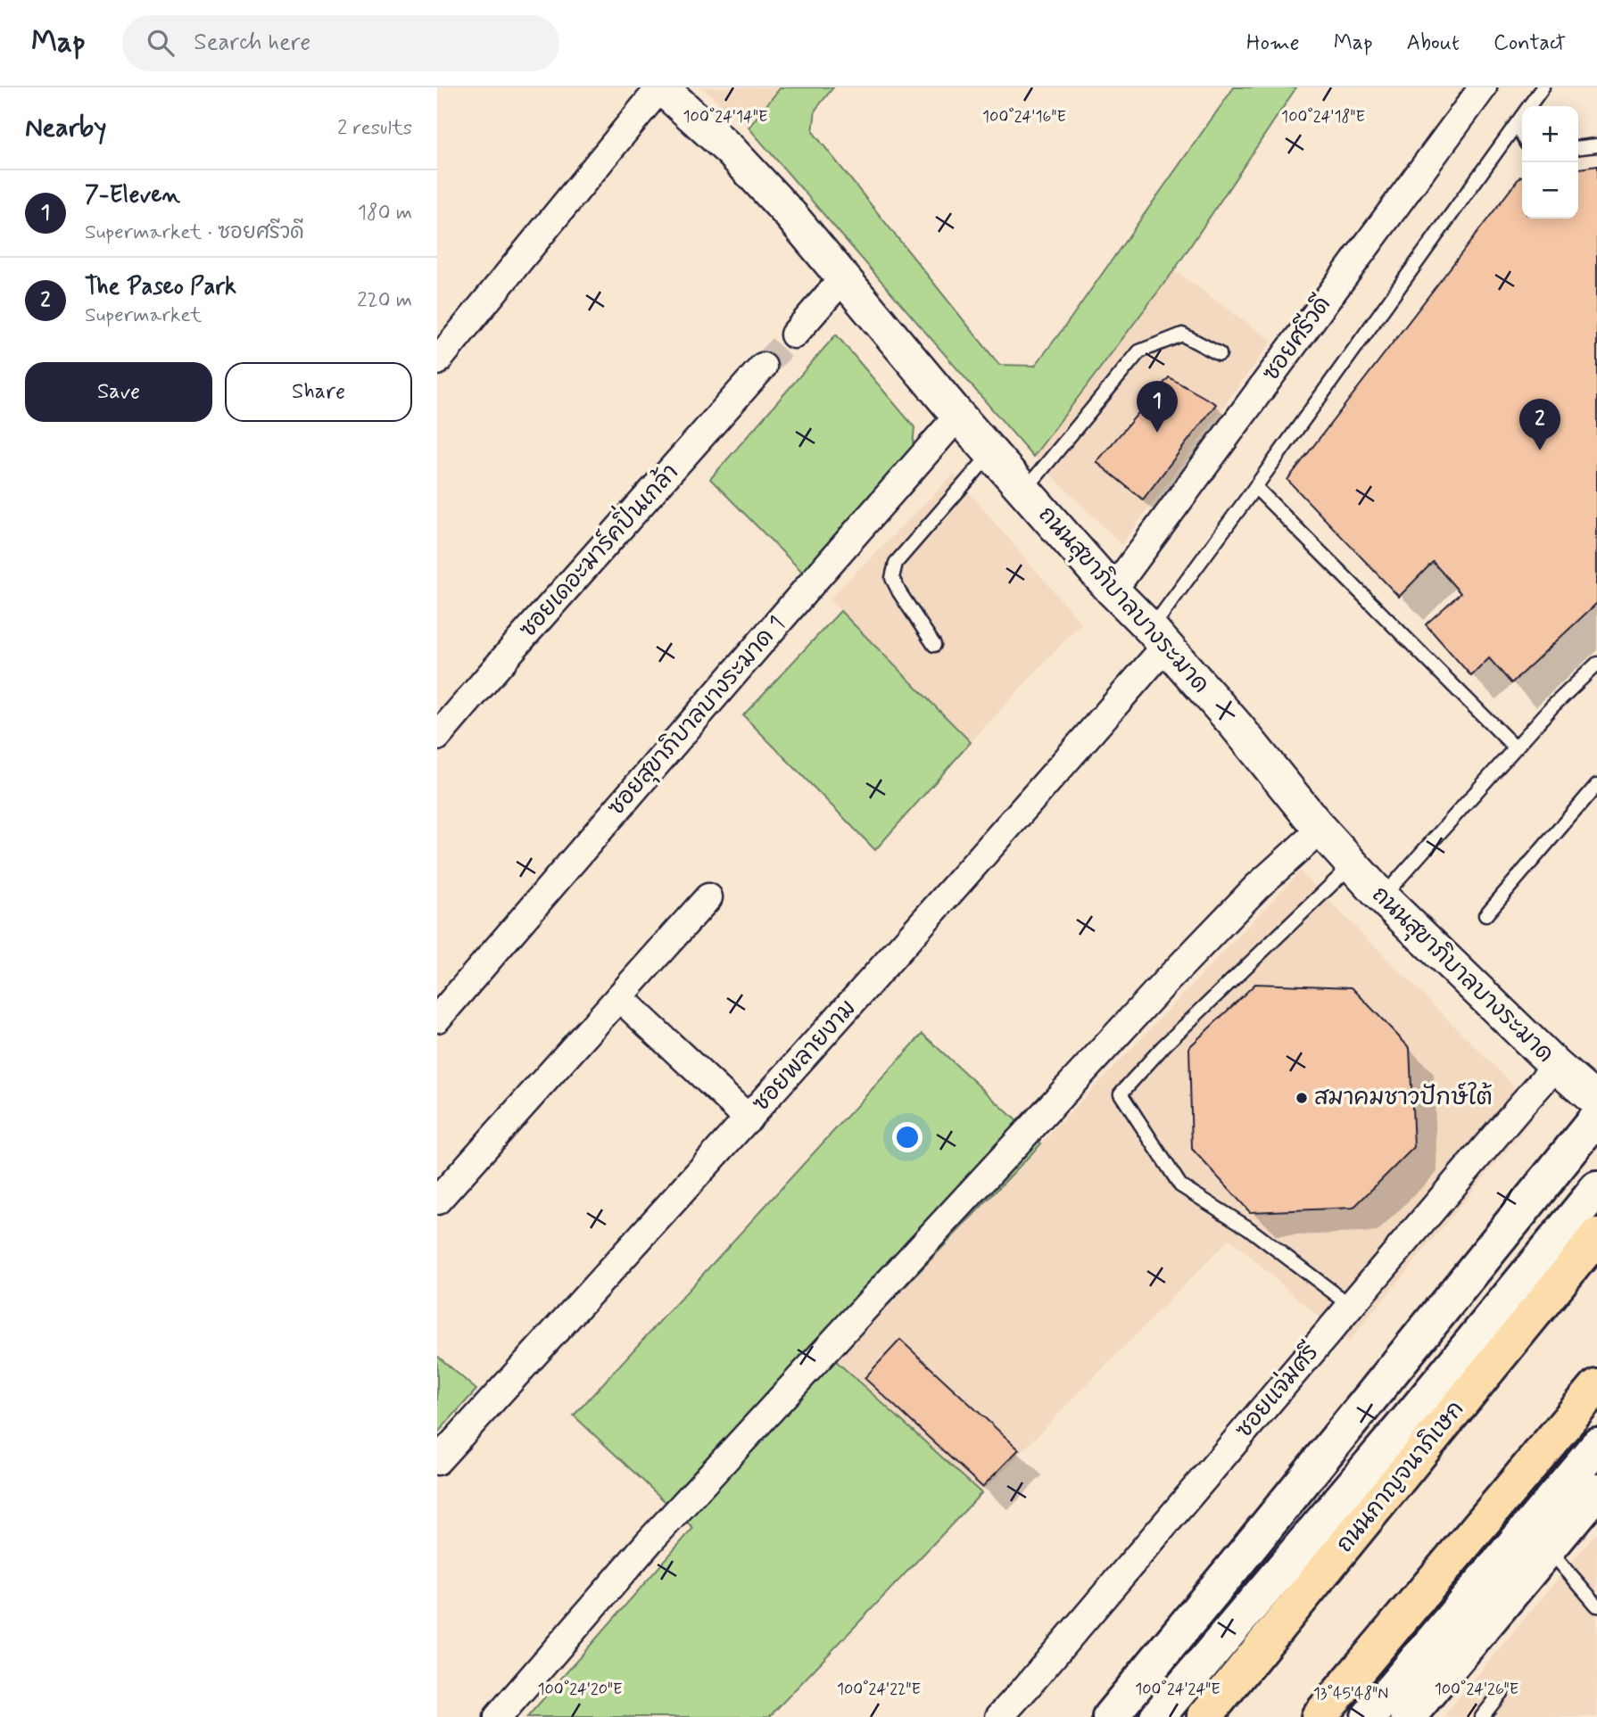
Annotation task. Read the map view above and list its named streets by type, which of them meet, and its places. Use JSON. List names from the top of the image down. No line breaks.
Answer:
{"streets":{"highway":["ถนนกาญจนาภิเษก"],"street":["ซอยศรีวดี","ซอยเดอะมาร์คปิ่นเกล้า","ถนนสุขาภิบาลบางระมาด","ซอยสุขาภิบาลบางระมาด 1","ซอยพลายงาม","ซอยแจ่มศรี"]},"crossings":[["ซอยศรีวดี","ถนนสุขาภิบาลบางระมาด"],["ถนนสุขาภิบาลบางระมาด","ซอยสุขาภิบาลบางระมาด 1"],["ถนนสุขาภิบาลบางระมาด","ซอยพลายงาม"],["ถนนสุขาภิบาลบางระมาด","ซอยแจ่มศรี"]],"places":["สมาคมชาวปักษ์ใต้"],"page":{"header":"Map","search":"Search here","nav":["Home","Map","About","Contact"],"heading":["Nearby","2 results"],"map_buttons":["+","−"],"list":[{"mark":"1","name":"7-Eleven","note":"Supermarket · ซอยศรีวดี","value":"180 m"},{"mark":"2","name":"The Paseo Park","note":"Supermarket","value":"220 m"}],"buttons":["Save","Share"],"pins":["1","2"]},"coordinates":["100°24'18\"E","100°24'14\"E","100°24'16\"E","100°24'20\"E","100°24'22\"E","100°24'24\"E","100°24'26\"E","13°45'48\"N"]}
